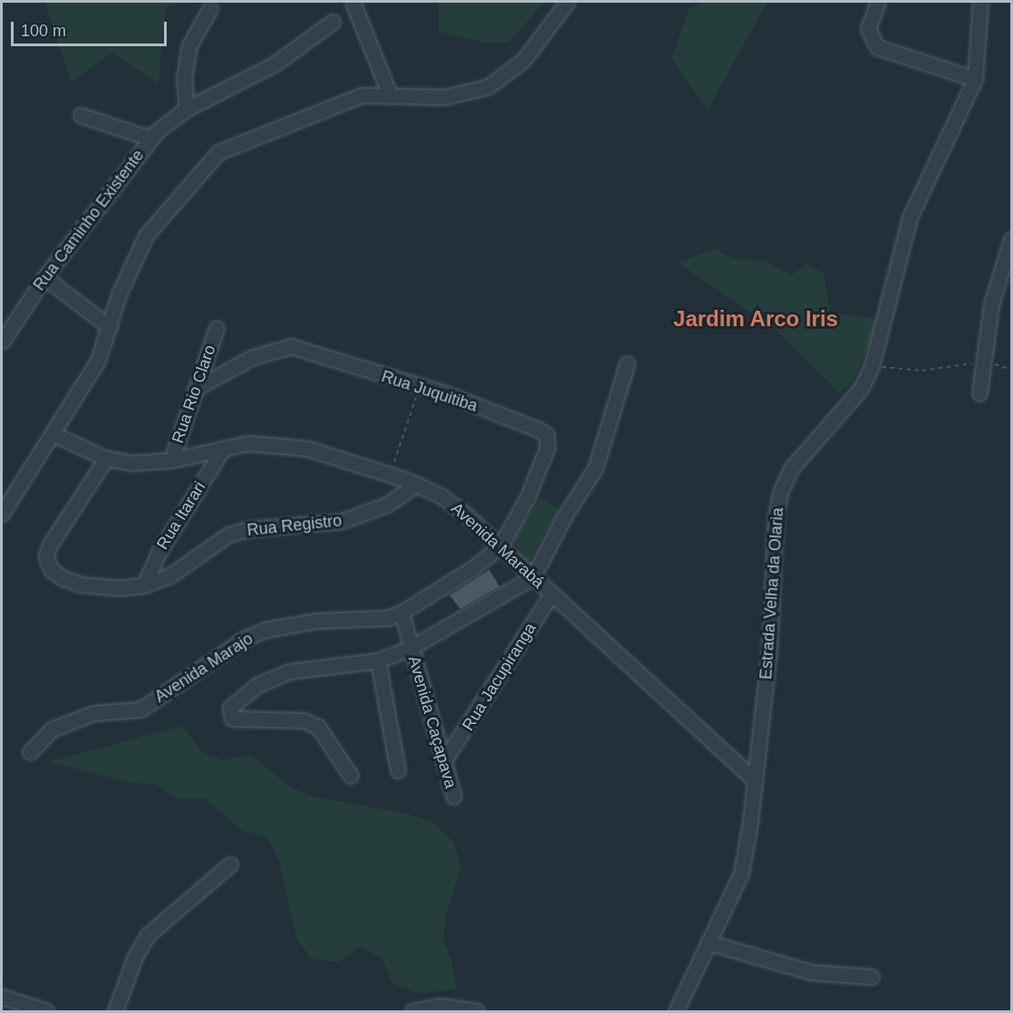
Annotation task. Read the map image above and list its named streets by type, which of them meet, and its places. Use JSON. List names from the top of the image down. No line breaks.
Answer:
{"streets":{"street":["Rua Caminho Existente","Rua Juquitiba","Rua Rio Claro","Rua Itarari","Rua Registro","Avenida Marabá","Estrada Velha da Olaria","Avenida Marajo","Rua Jacupiranga","Avenida Caçapava"]},"crossings":[["Rua Juquitiba","Rua Rio Claro"],["Rua Juquitiba","Avenida Marabá"],["Rua Juquitiba","Avenida Marajo"],["Rua Rio Claro","Avenida Marabá"],["Rua Itarari","Rua Registro"],["Rua Itarari","Avenida Marabá"],["Rua Registro","Avenida Marabá"],["Avenida Marabá","Estrada Velha da Olaria"],["Avenida Marabá","Avenida Marajo"],["Avenida Marabá","Rua Jacupiranga"],["Avenida Marajo","Avenida Caçapava"],["Rua Jacupiranga","Avenida Caçapava"]],"districts":["Jardim Arco Iris"],"scale_bar":"100 m"}
